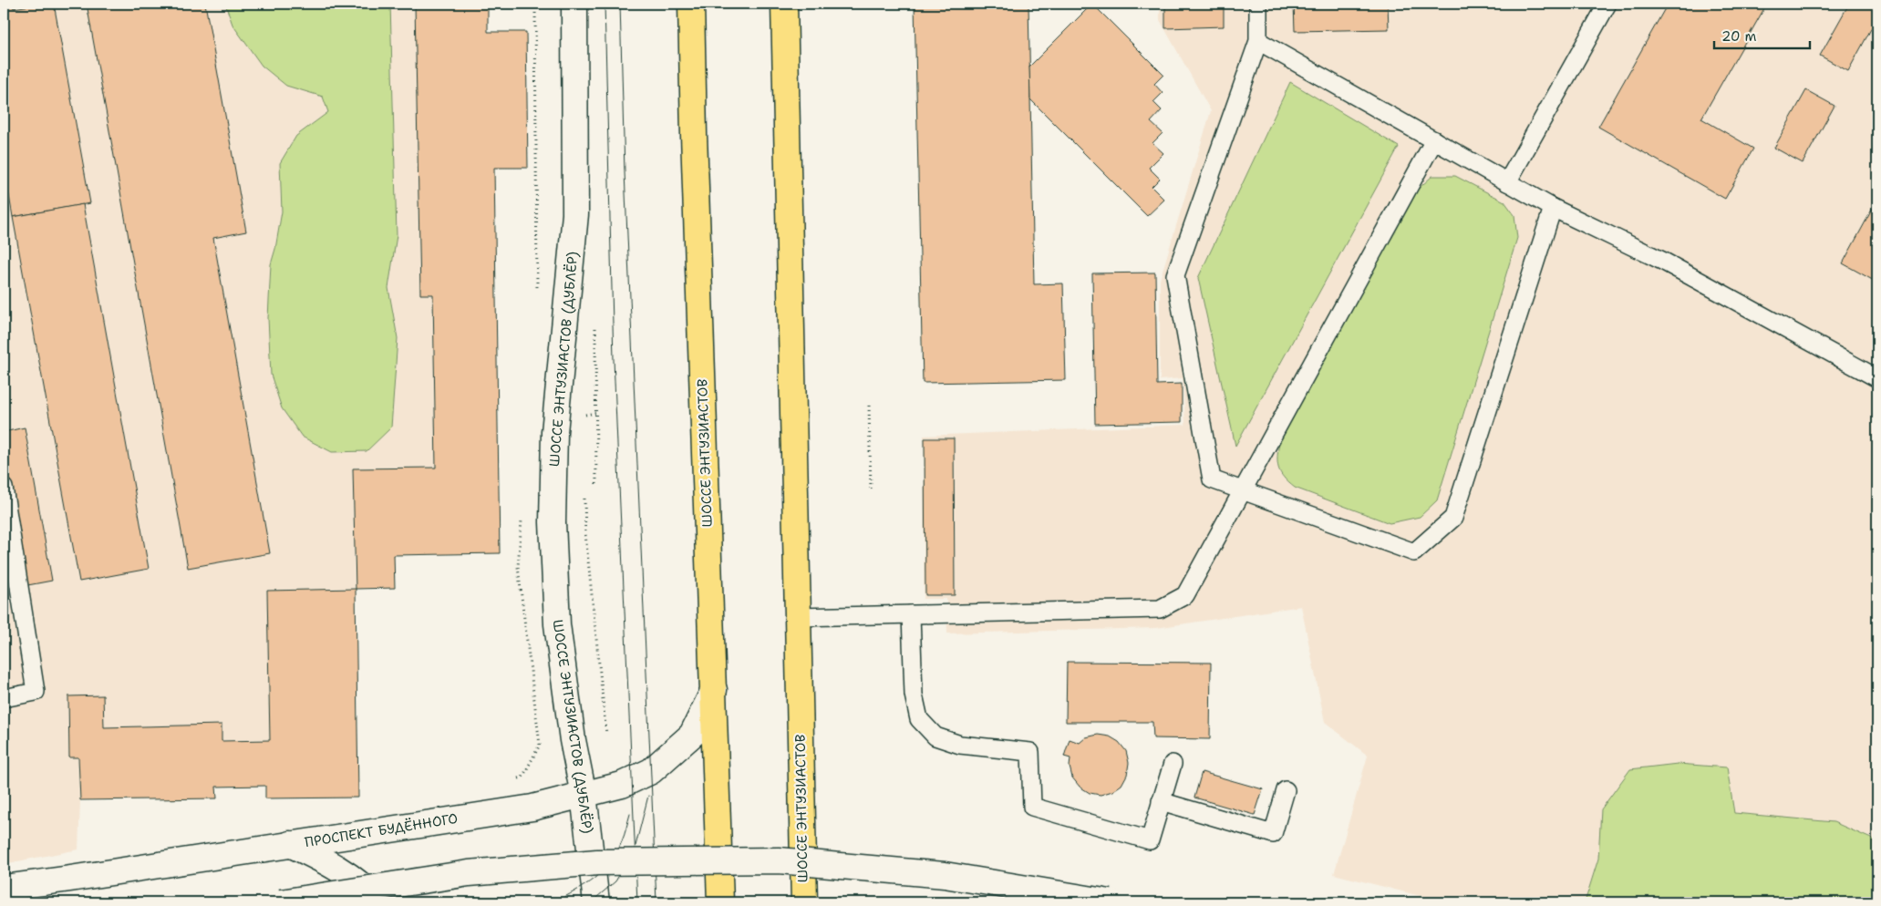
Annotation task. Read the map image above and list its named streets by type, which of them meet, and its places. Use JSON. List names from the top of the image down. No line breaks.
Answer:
{"streets":{"main road":["ШОССЕ ЭНТУЗИАСТОВ (ДУБЛЁР)","ШОССЕ ЭНТУЗИАСТОВ","ПРОСПЕКТ БУДЁННОГО"]},"crossings":[["ШОССЕ ЭНТУЗИАСТОВ (ДУБЛЁР)","ПРОСПЕКТ БУДЁННОГО"],["ШОССЕ ЭНТУЗИАСТОВ","ПРОСПЕКТ БУДЁННОГО"]],"scale_bar":"20 m"}
